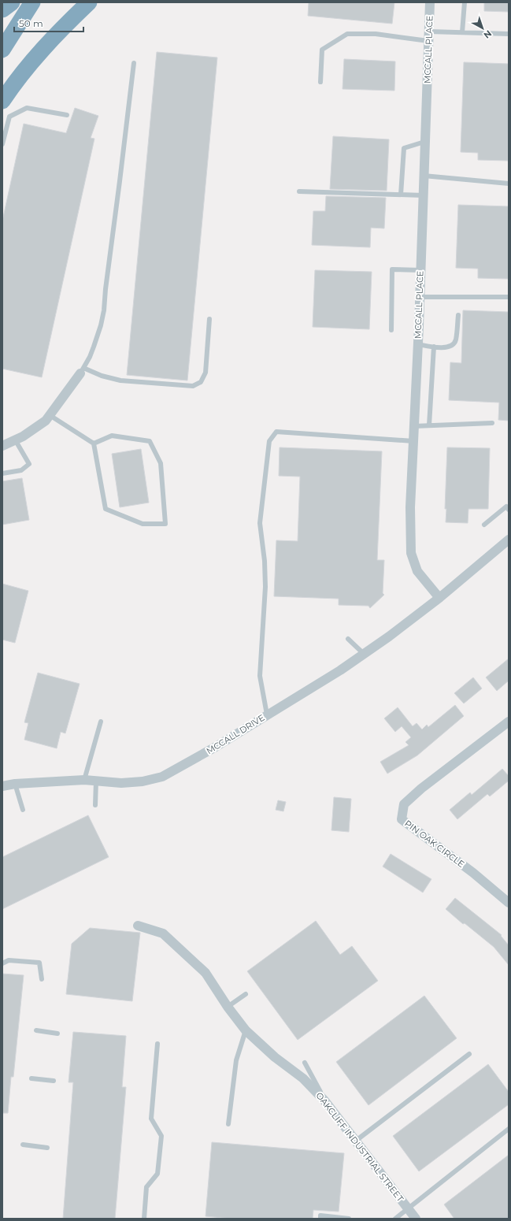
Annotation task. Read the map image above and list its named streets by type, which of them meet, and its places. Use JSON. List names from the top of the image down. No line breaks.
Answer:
{"streets":{"street":["MCCALL PLACE","MCCALL DRIVE","PIN OAK CIRCLE","OAKCLIFF INDUSTRIAL STREET"]},"crossings":[["MCCALL PLACE","MCCALL DRIVE"]],"scale_bar":"50 m","north":"bottom right"}
